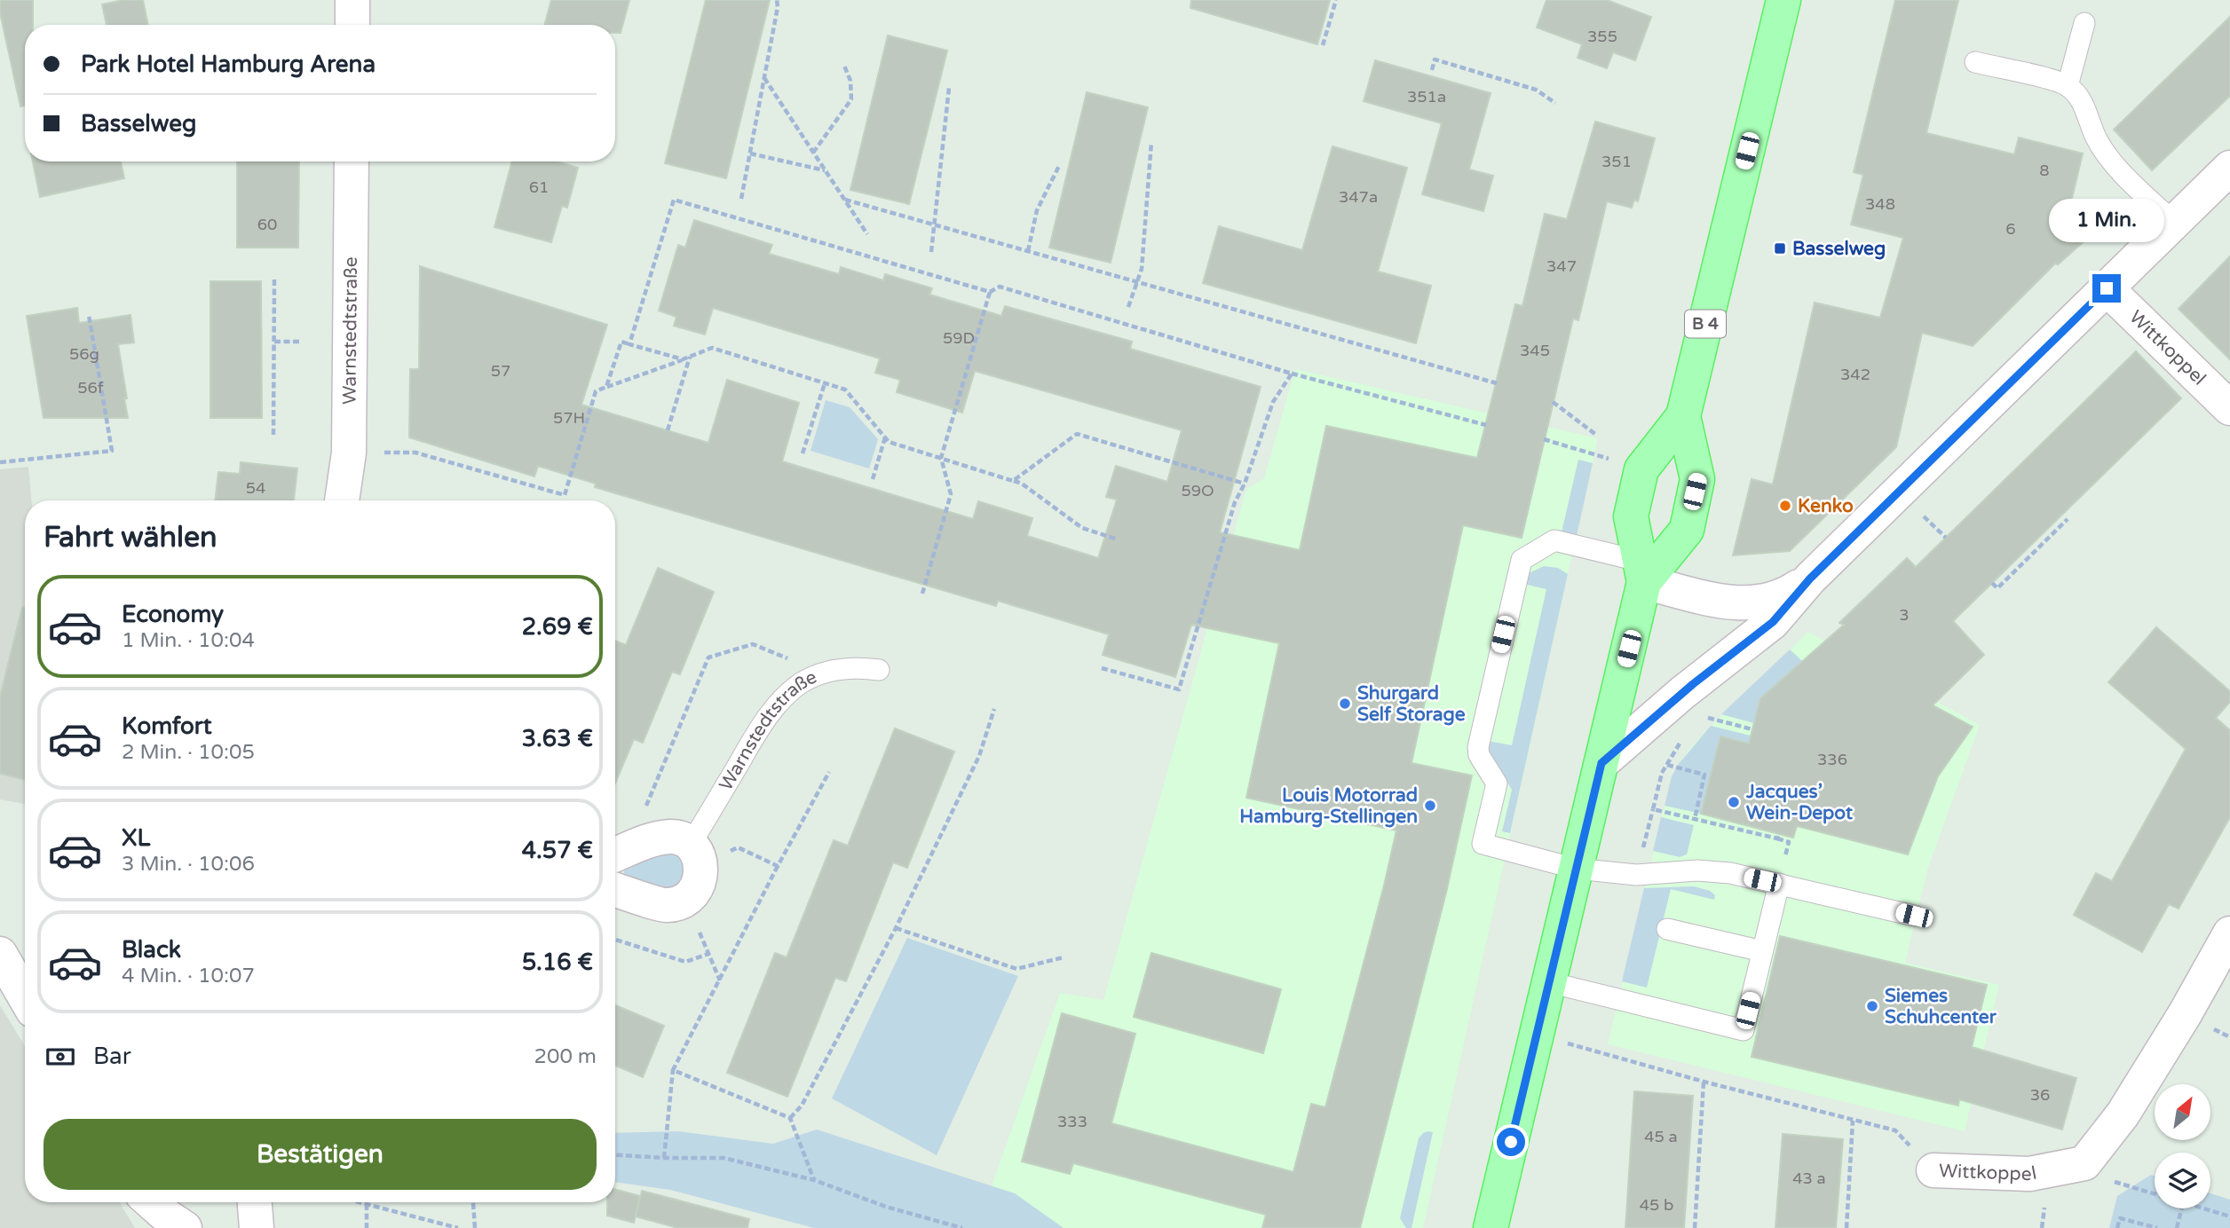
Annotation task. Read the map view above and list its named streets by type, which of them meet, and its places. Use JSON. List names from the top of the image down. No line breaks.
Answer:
{"streets":{"main road":["B 4"],"street":["Warnstedtstraße","Wittkoppel"]},"crossings":[["B 4","Wittkoppel"]],"places":{"transit":["Basselweg"],"other":["Kenko","Shurgard Self Storage","Jacques’ Wein-Depot","Louis Motorrad Hamburg-Stellingen","Siemes Schuhcenter"]},"house_numbers":["355","351a","351","8","61","347a","348","60","6","347","59D","345","56g","57","342","56f","57H","54","59O","3","336","36","333","45 a","43 a","45 b"],"north":"top right","page":{"banner":["Park Hotel Hamburg Arena","Basselweg"],"bubble":"1 Min.","heading":"Fahrt wählen","list":[{"name":"Economy","note":"1 Min. · 10:04","value":"2.69 €"},{"name":"Komfort","note":"2 Min. · 10:05","value":"3.63 €"},{"name":"XL","note":"3 Min. · 10:06","value":"4.57 €"},{"name":"Black","note":"4 Min. · 10:07","value":"5.16 €"}],"pay":["Bar","200 m"],"buttons":"Bestätigen"}}
